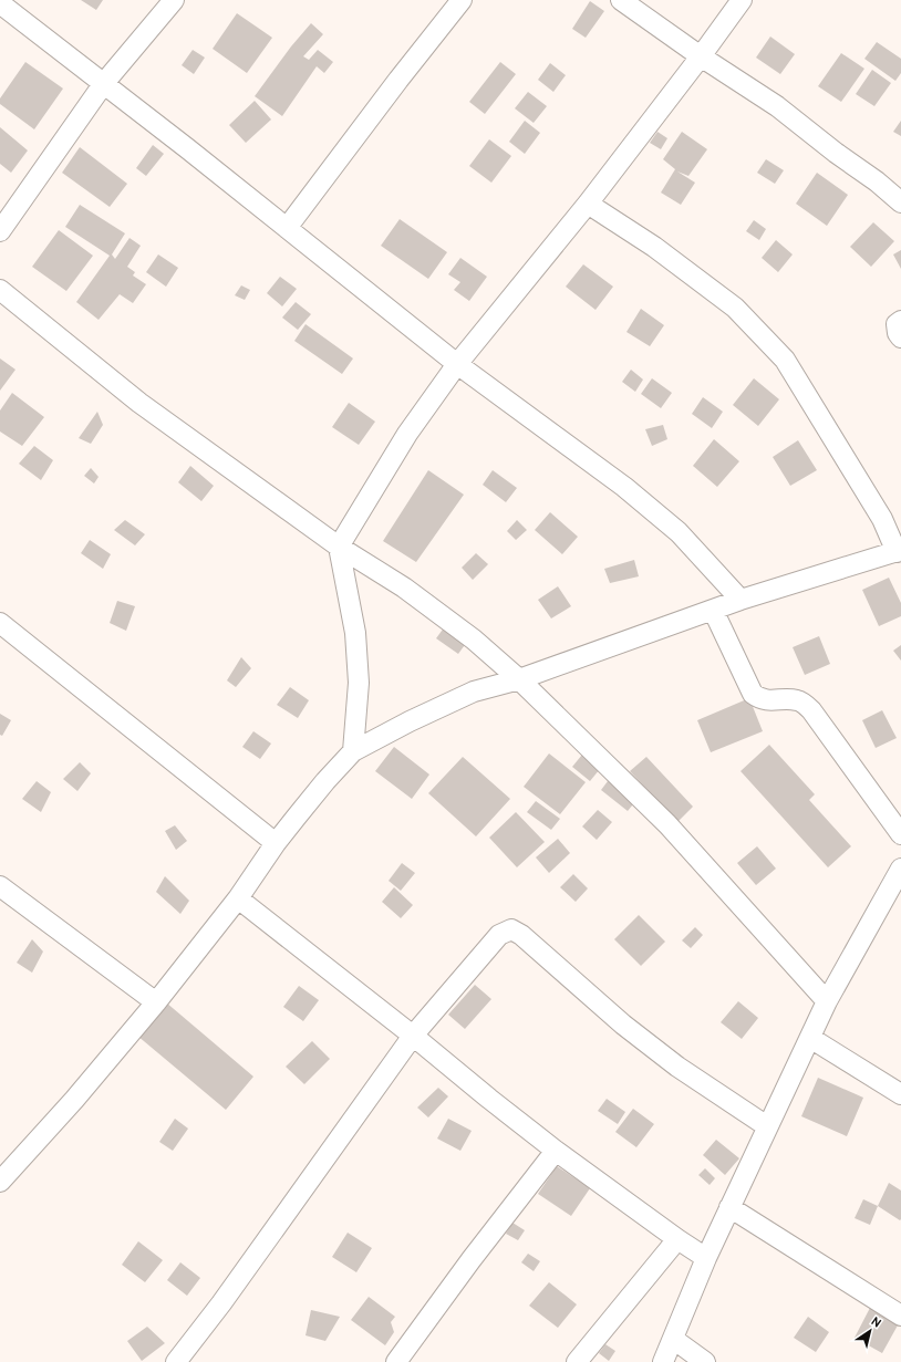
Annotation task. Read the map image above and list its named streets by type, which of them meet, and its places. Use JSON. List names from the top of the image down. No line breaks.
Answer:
{"north":"top right"}
